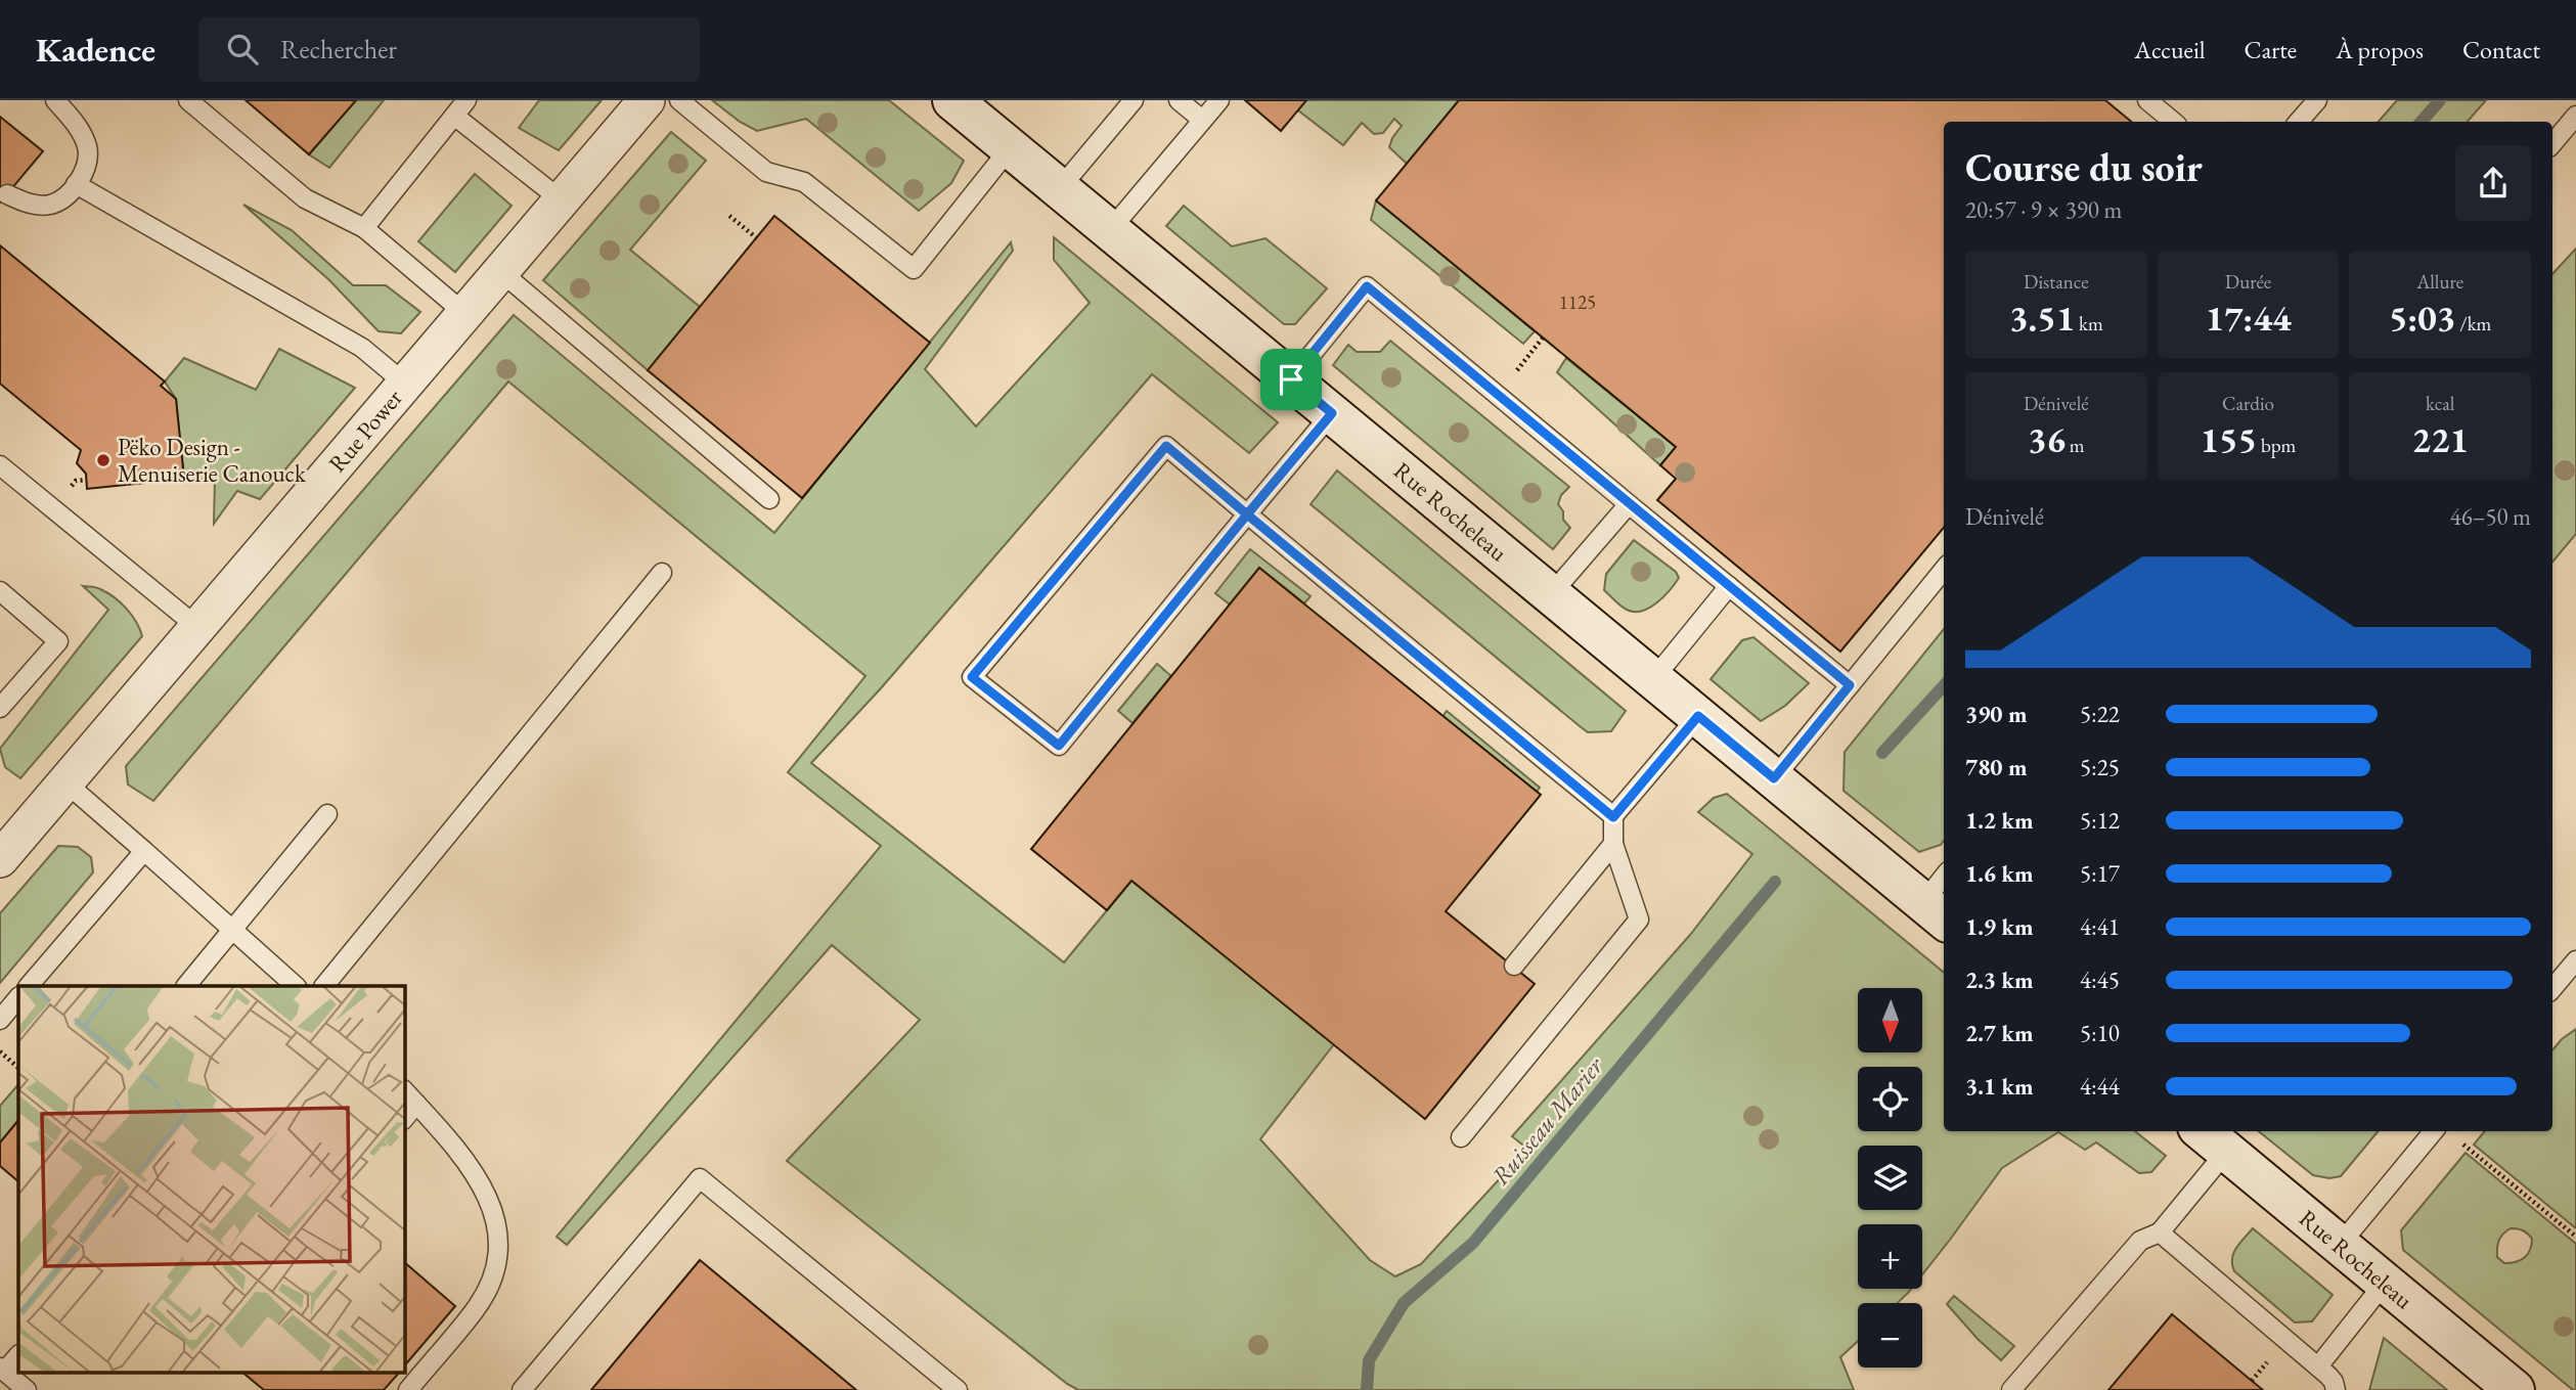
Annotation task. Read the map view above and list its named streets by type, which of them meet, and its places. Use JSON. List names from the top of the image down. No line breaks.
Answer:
{"streets":{"street":["Rue Power","Rue Rocheleau"]},"water":["Ruisseau Marier"],"places":["Pëko Design - Menuiserie Canouck"],"house_numbers":["1125"],"north":"bottom","page":{"header":"Kadence","search":"Rechercher","nav":["Accueil","Carte","À propos","Contact"],"heading":["Course du soir","20:57 · 9 × 390 m"],"stats":[["Distance","3.51 km"],["Durée","17:44"],["Allure","5:03 /km"],["Dénivelé","36 m"],["Cardio","155 bpm"],["kcal","221"]],"chart":["Dénivelé","46–50 m"],"list":[{"name":"390 m","note":"5:22"},{"name":"780 m","note":"5:25"},{"name":"1.2 km","note":"5:12"},{"name":"1.6 km","note":"5:17"},{"name":"1.9 km","note":"4:41"},{"name":"2.3 km","note":"4:45"},{"name":"2.7 km","note":"5:10"},{"name":"3.1 km","note":"4:44"}],"map_buttons":["+","−"]}}
